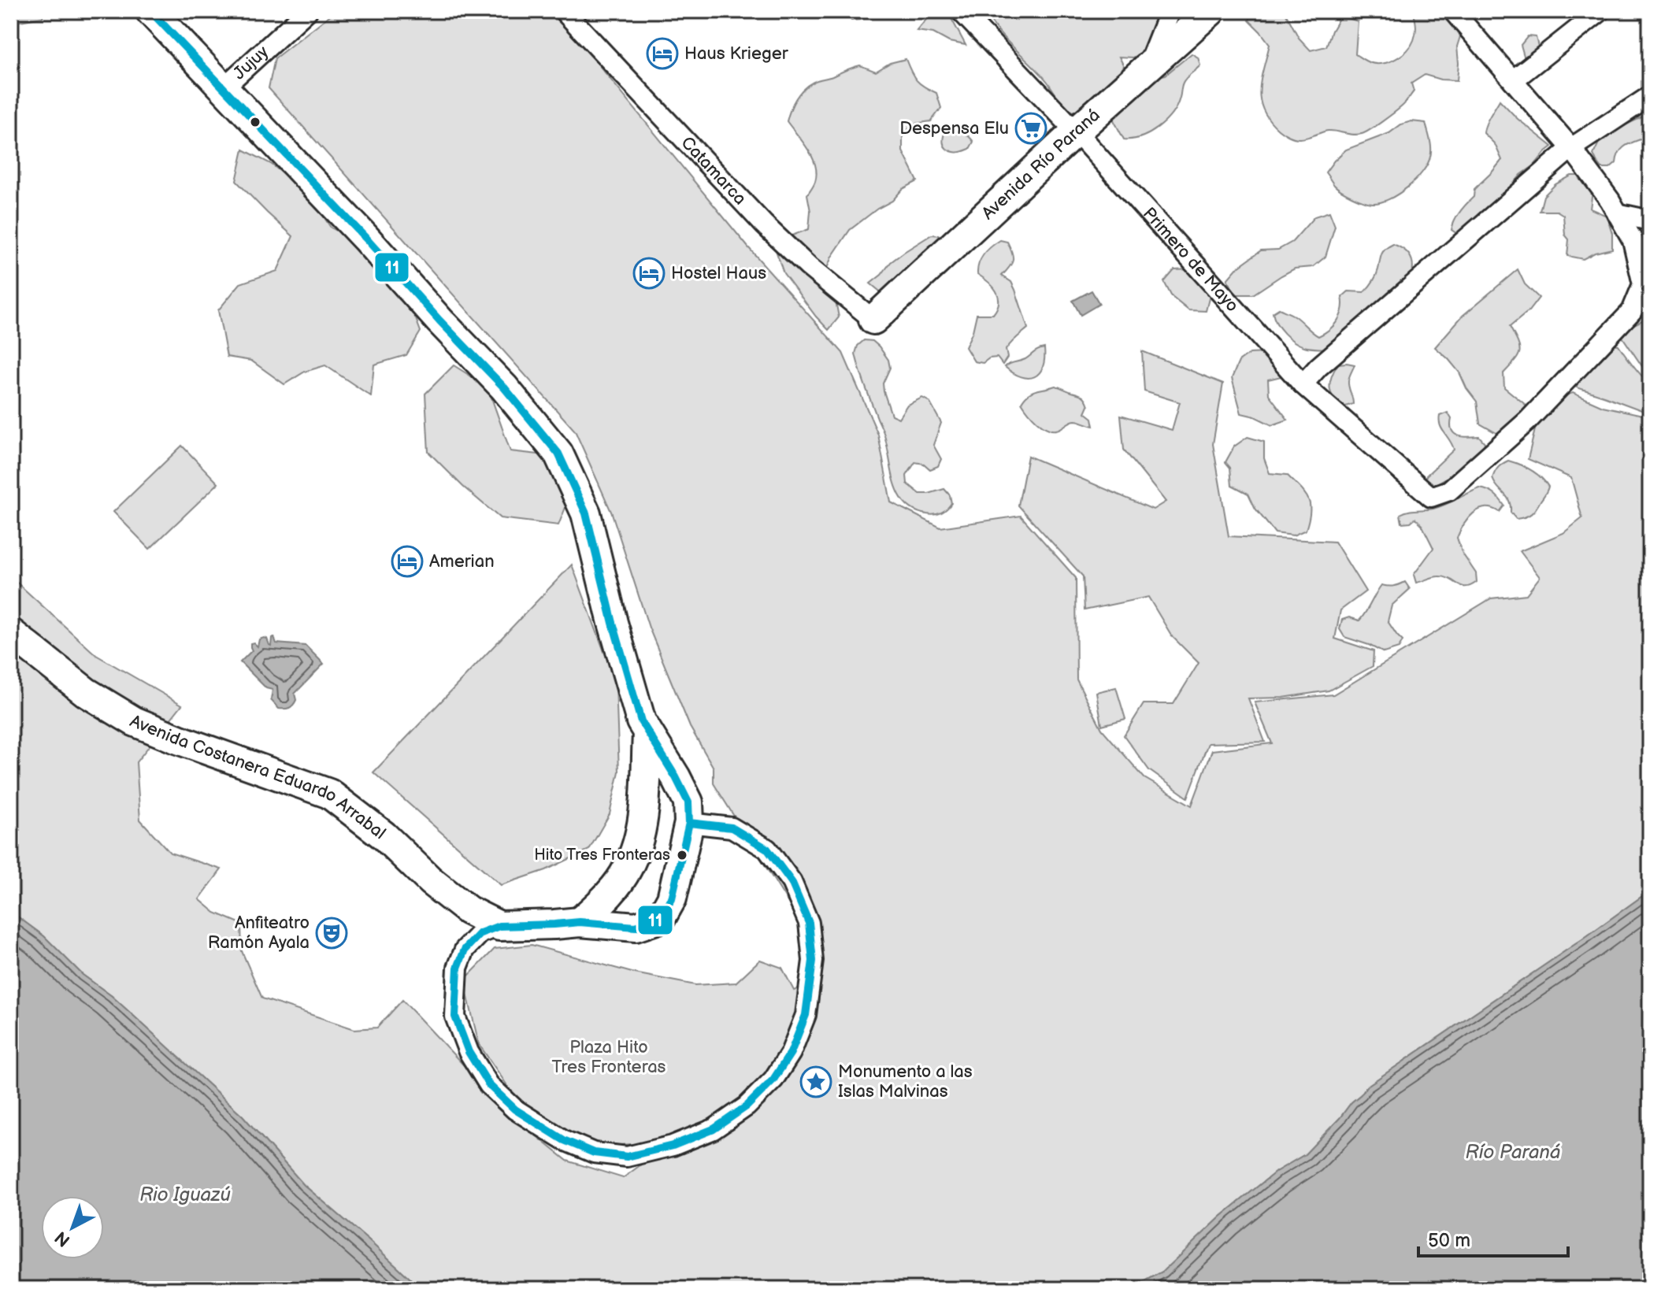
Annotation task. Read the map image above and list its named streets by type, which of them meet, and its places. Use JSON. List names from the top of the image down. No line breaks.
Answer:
{"streets":{"main road":["Avenida Río Paraná","Avenida Costanera Eduardo Arrabal"],"street":["Jujuy","Catamarca","Primero de Mayo"]},"crossings":[["Avenida Río Paraná","Catamarca"],["Avenida Río Paraná","Primero de Mayo"]],"water":["Río Paraná","Rio Iguazú"],"parks":["Plaza Hito Tres Fronteras"],"places":{"hotel":["Haus Krieger","Hostel Haus","Amerian"],"supermarket":["Despensa Elu"],"other":["Hito Tres Fronteras"],"theatre":["Anfiteatro Ramón Ayala"],"place":["Monumento a las Islas Malvinas"]},"lines":["transit line 11"],"scale_bar":"50 m","north":"bottom left"}
